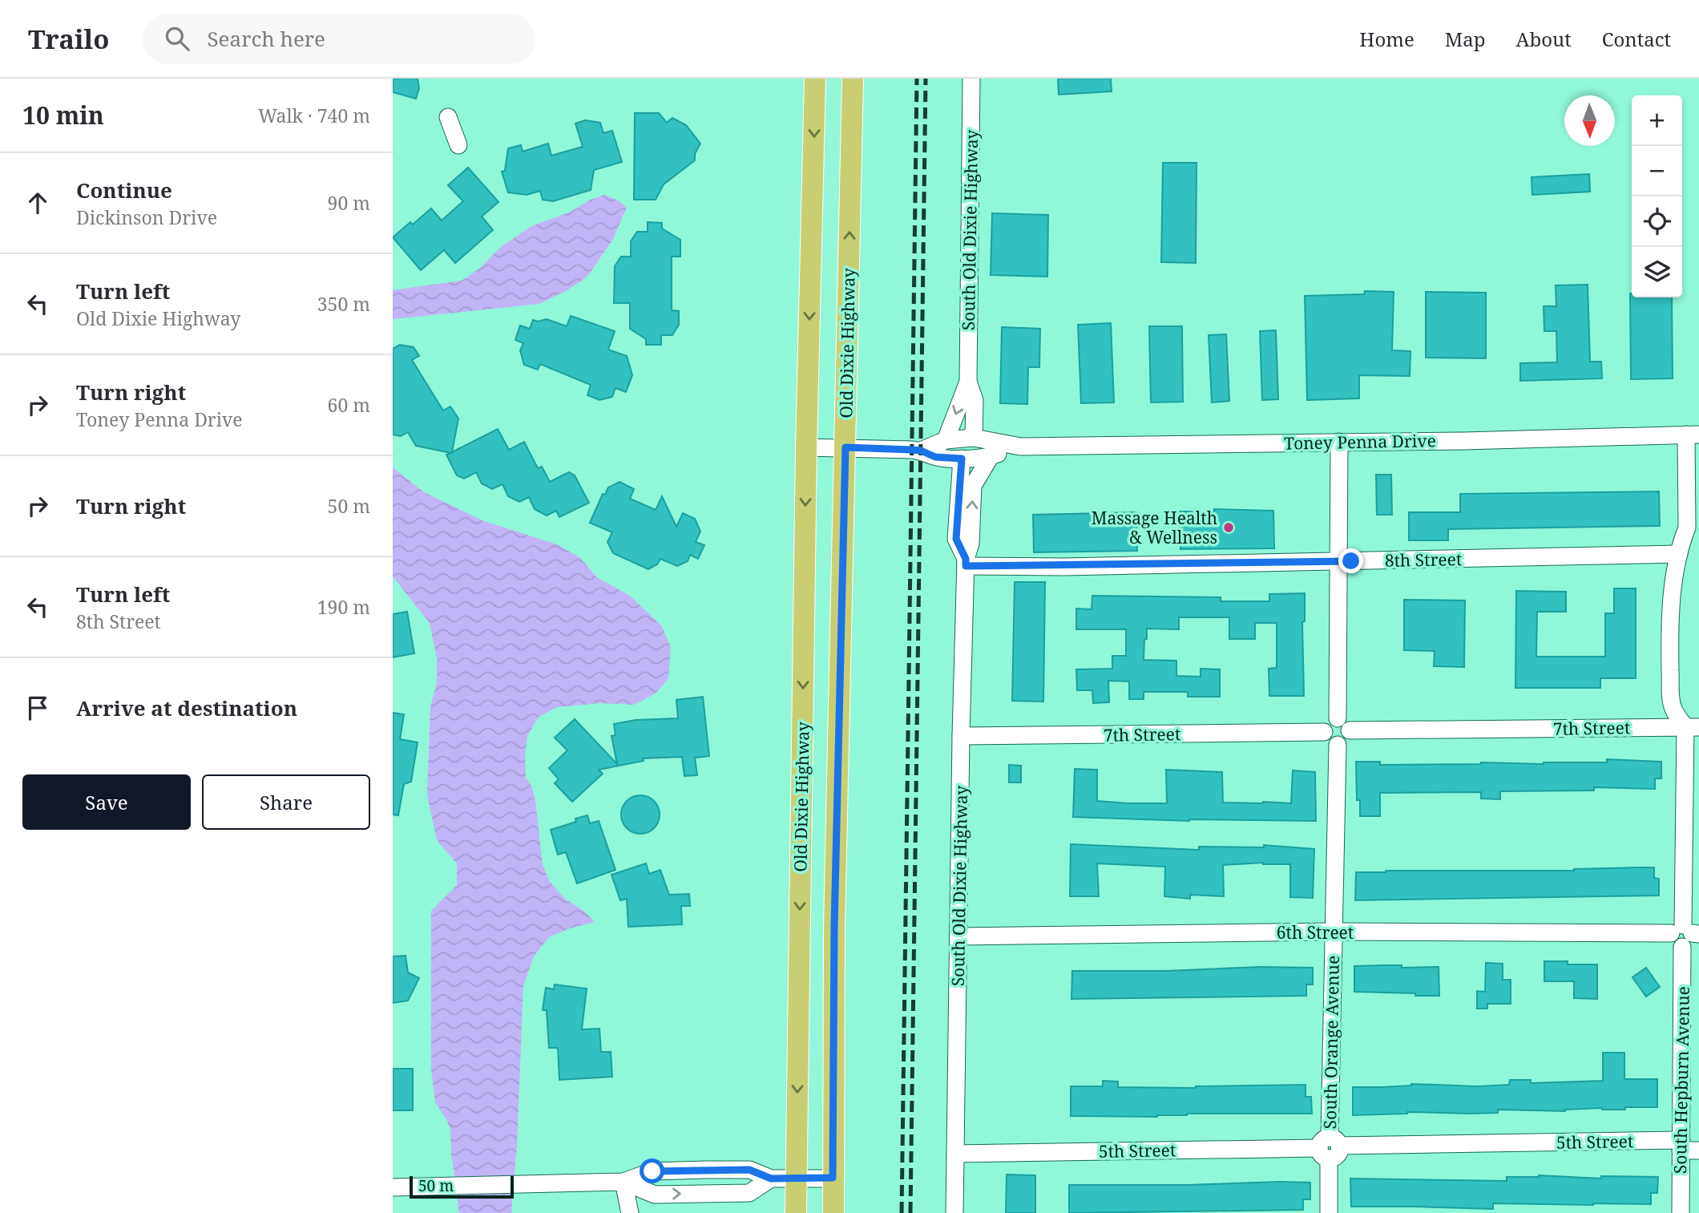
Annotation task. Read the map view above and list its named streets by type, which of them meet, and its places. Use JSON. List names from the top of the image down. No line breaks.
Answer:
{"streets":{"main road":["Old Dixie Highway"],"street":["South Old Dixie Highway","Toney Penna Drive","8th Street","7th Street","6th Street","South Orange Avenue","South Hepburn Avenue","5th Street"]},"crossings":[["South Old Dixie Highway","Toney Penna Drive"],["South Old Dixie Highway","8th Street"],["South Old Dixie Highway","7th Street"],["South Old Dixie Highway","6th Street"],["South Old Dixie Highway","5th Street"],["Old Dixie Highway","Toney Penna Drive"],["Toney Penna Drive","South Hepburn Avenue"],["8th Street","South Hepburn Avenue"],["7th Street","South Orange Avenue"],["7th Street","South Hepburn Avenue"],["6th Street","South Orange Avenue"],["6th Street","South Hepburn Avenue"],["South Orange Avenue","5th Street"],["South Hepburn Avenue","5th Street"]],"places":["Massage Health & Wellness"],"scale_bar":"50 m","north":"bottom","page":{"header":"Trailo","search":"Search here","nav":["Home","Map","About","Contact"],"heading":["10 min","Walk · 740 m"],"map_buttons":["+","−"],"list":[["Continue","Dickinson Drive","90 m"],["Turn left","Old Dixie Highway","350 m"],["Turn right","Toney Penna Drive","60 m"],["Turn right","50 m"],["Turn left","8th Street","190 m"],"Arrive at destination"],"buttons":["Save","Share"],"scale":"50 m"}}
